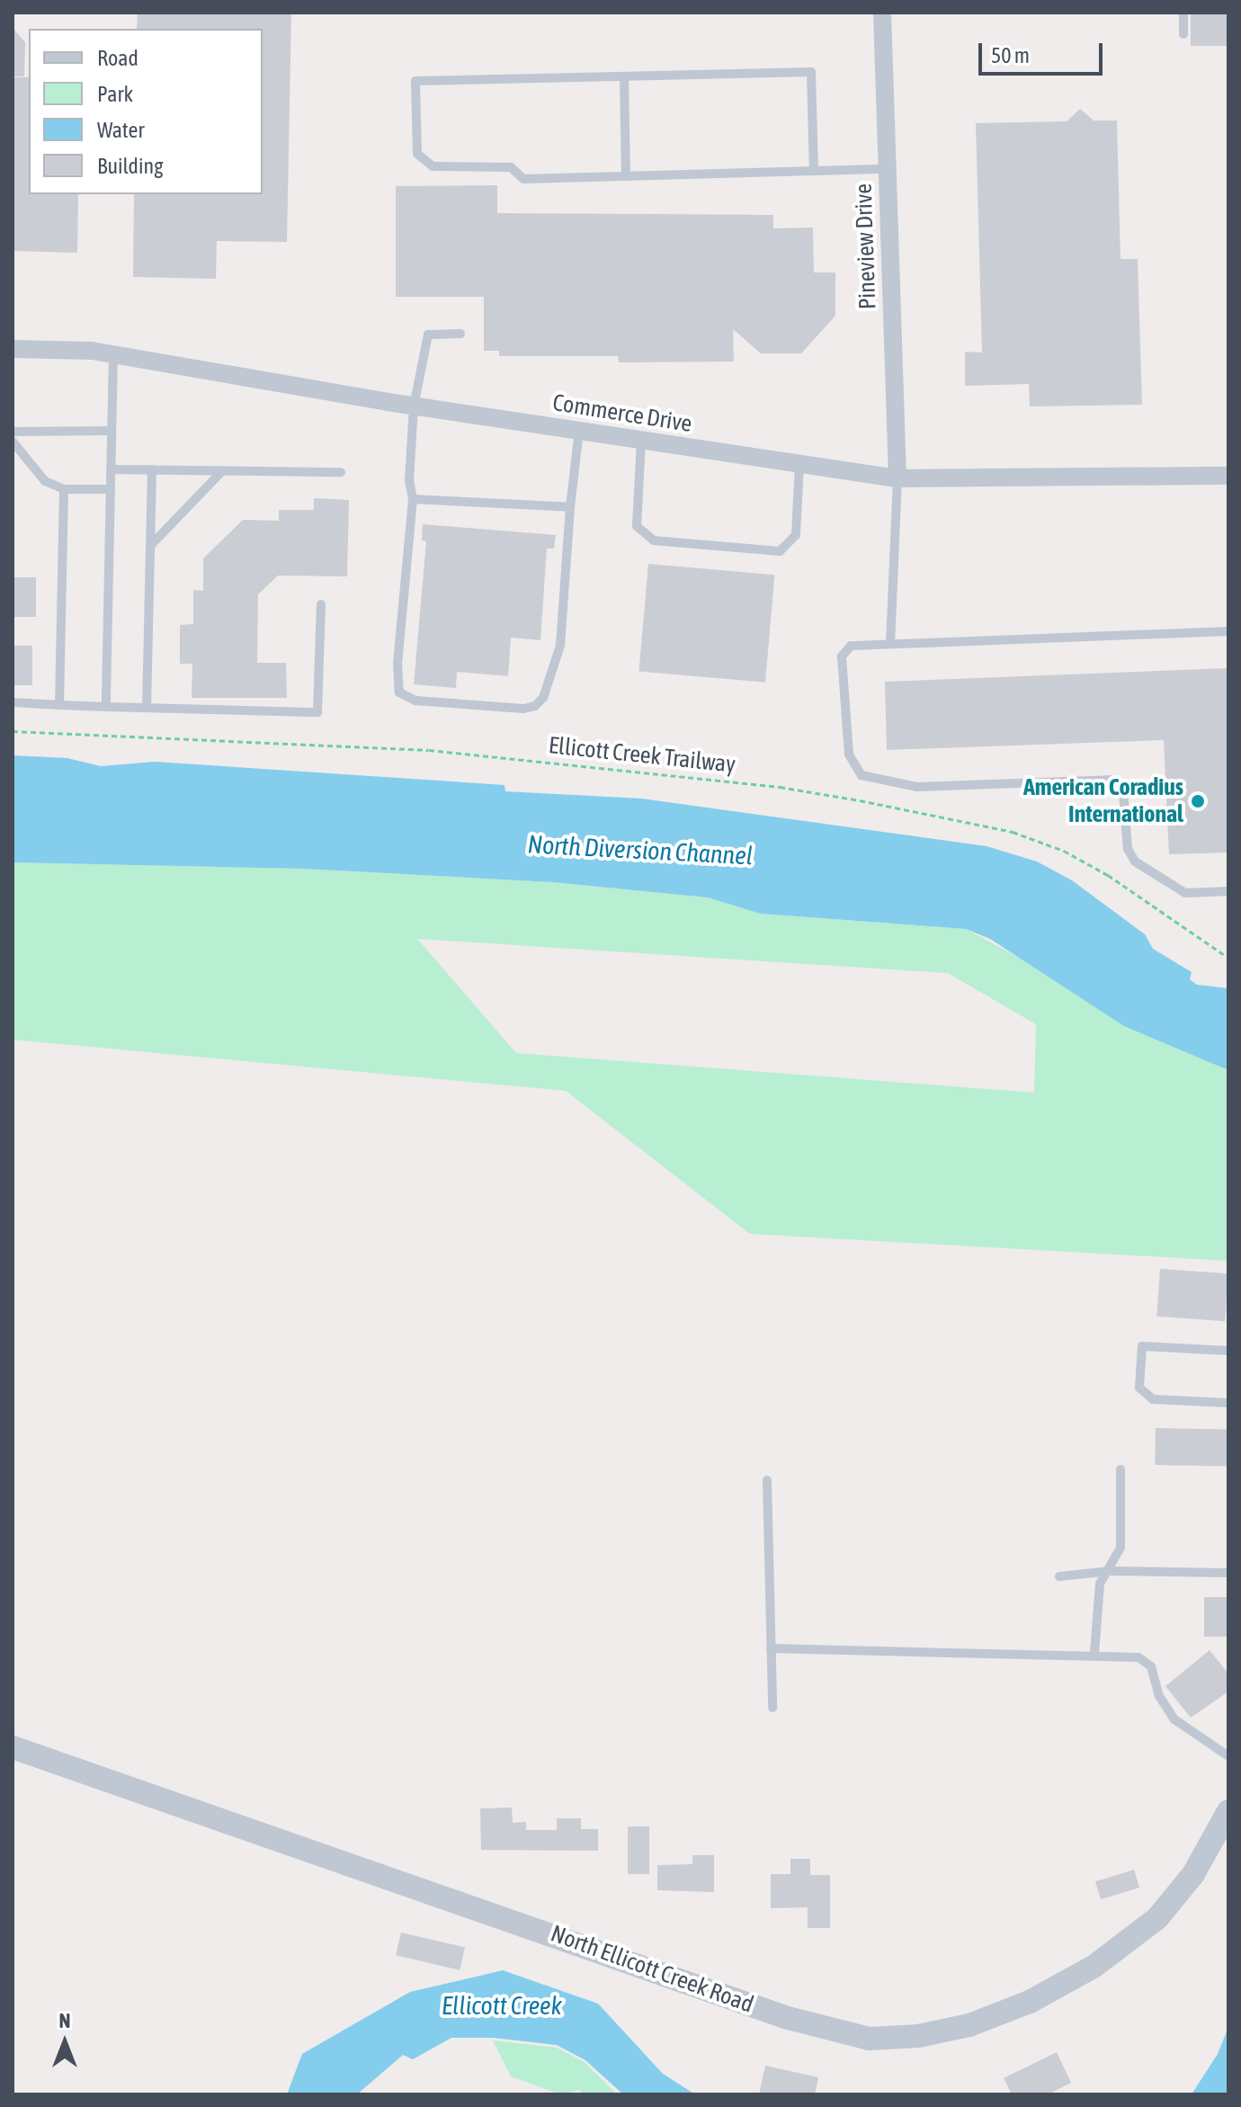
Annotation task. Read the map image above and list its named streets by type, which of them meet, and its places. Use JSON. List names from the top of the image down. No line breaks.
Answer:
{"streets":{"street":["Pineview Drive","Commerce Drive","North Ellicott Creek Road"],"path":["Ellicott Creek Trailway"]},"crossings":[["Pineview Drive","Commerce Drive"]],"water":["North Diversion Channel","Ellicott Creek"],"places":["American Coradius International"],"legend":["Road","Park","Water","Building"],"scale_bar":"50 m","north":"top"}
